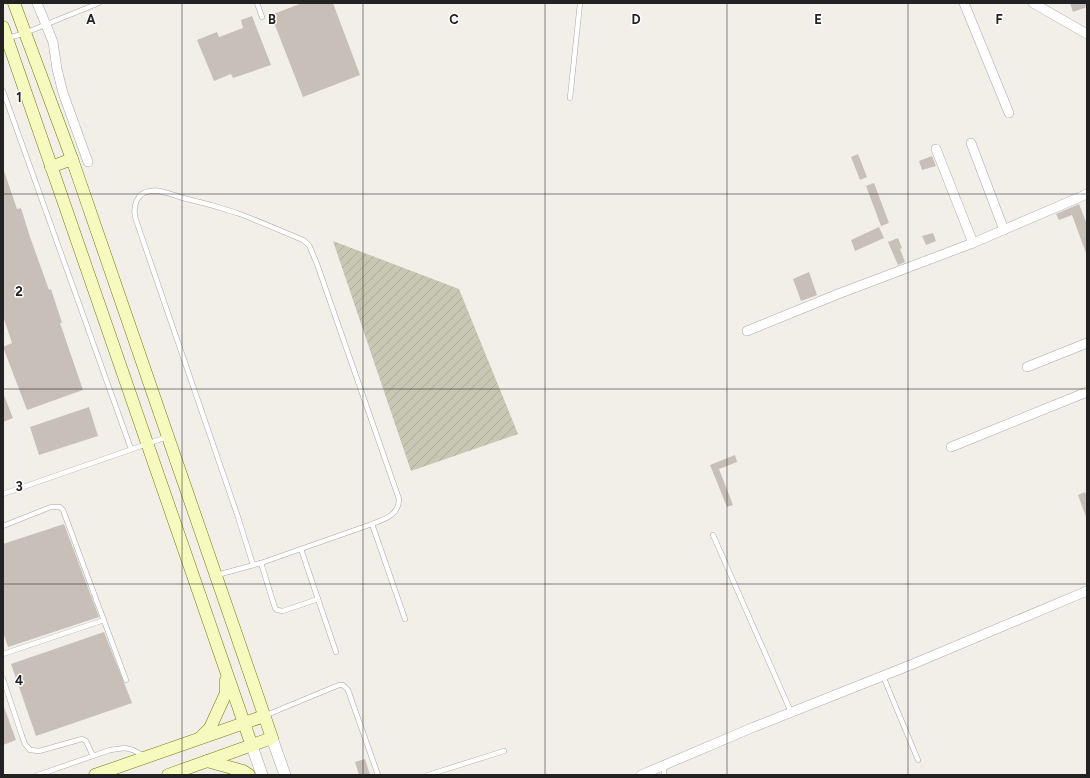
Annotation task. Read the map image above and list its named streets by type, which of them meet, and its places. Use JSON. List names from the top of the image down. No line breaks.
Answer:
{"grid":{"columns":["A","B","C","D","E","F"],"rows":["1","2","3","4"]}}
